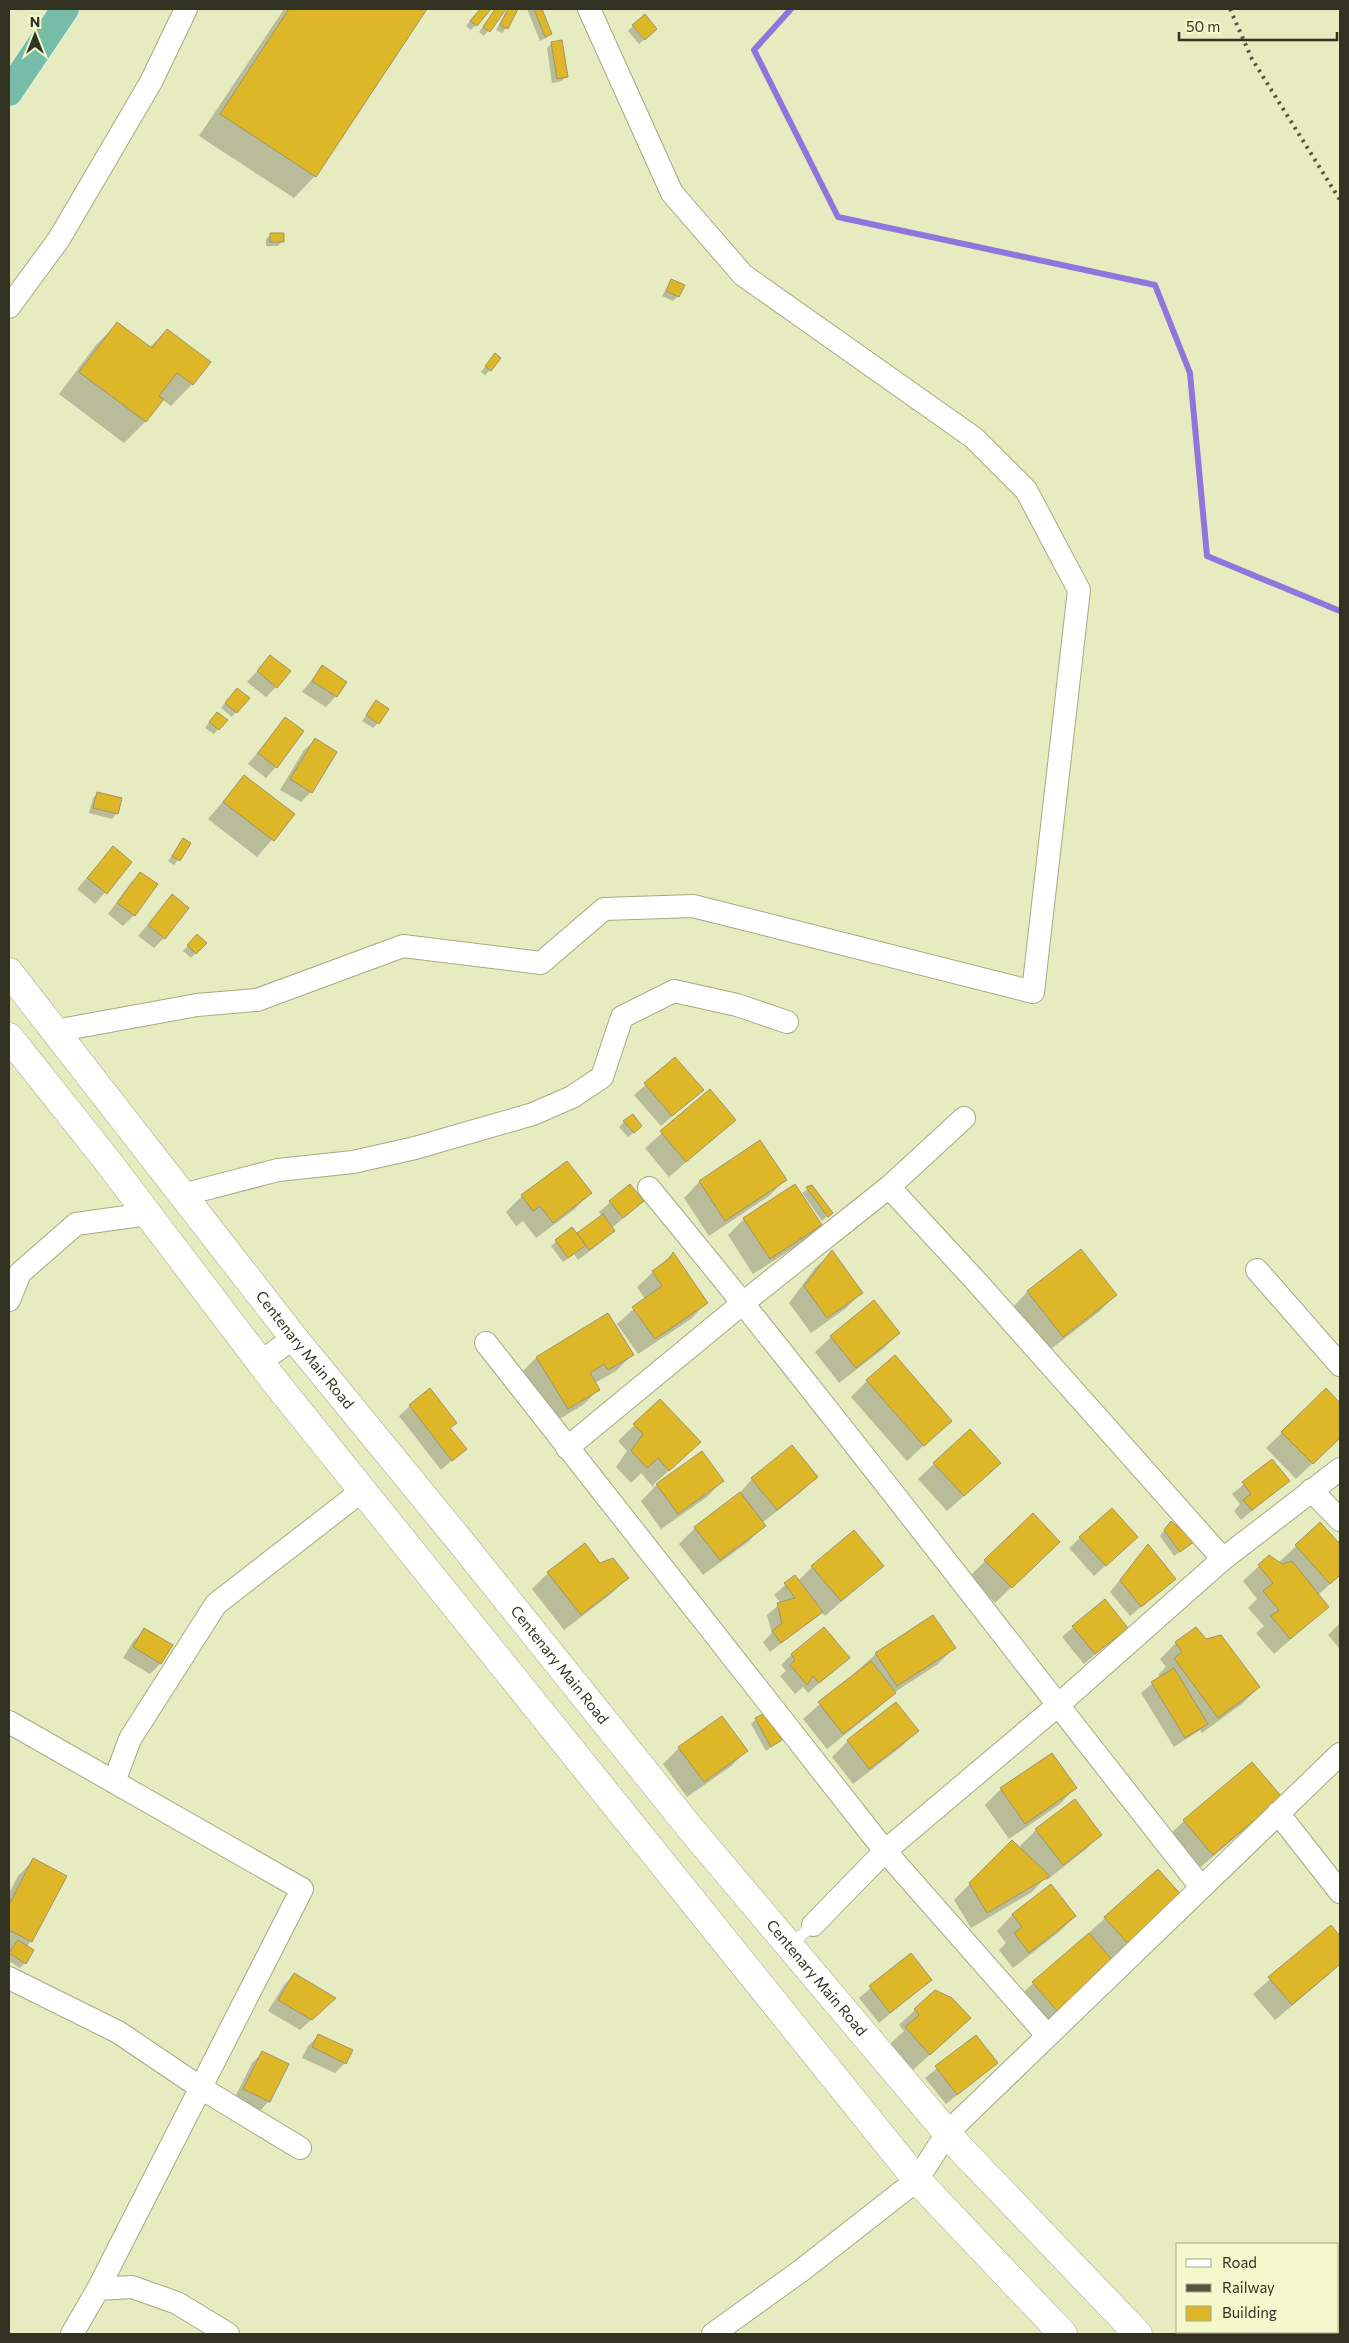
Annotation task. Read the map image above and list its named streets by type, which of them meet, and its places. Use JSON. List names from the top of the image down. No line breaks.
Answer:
{"streets":{"street":["Centenary Main Road"]},"legend":["Road","Railway","Building"],"scale_bar":"50 m","north":"top"}
